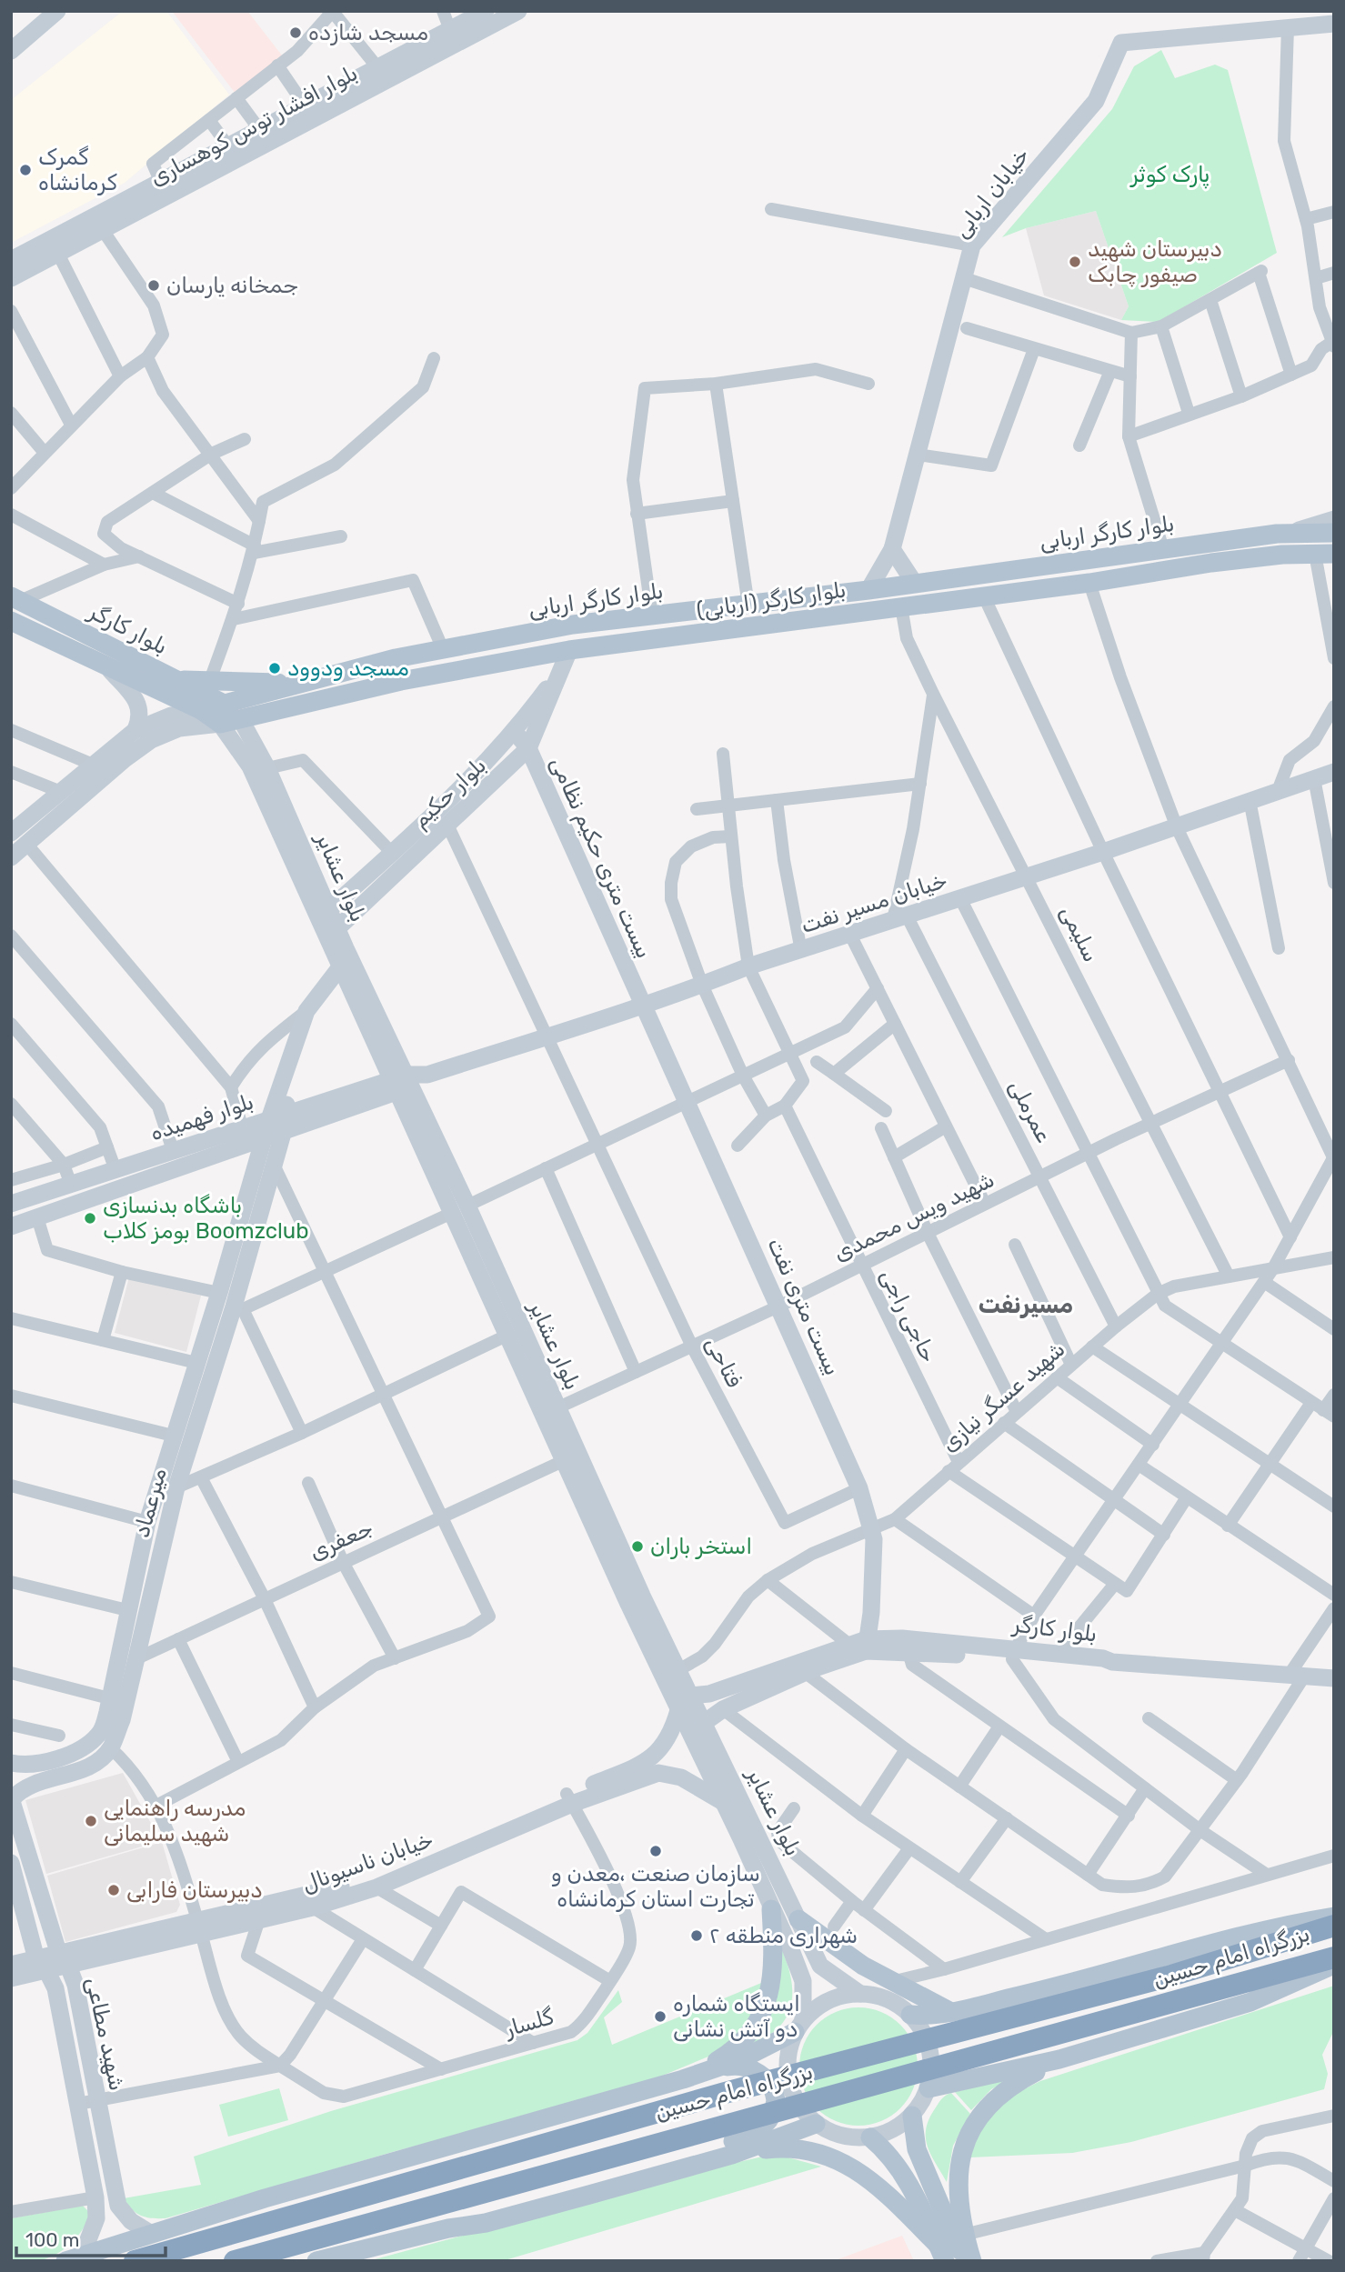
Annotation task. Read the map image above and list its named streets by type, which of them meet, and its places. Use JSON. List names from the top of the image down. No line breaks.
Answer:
{"streets":{"highway":["بزرگراه امام حسین"],"main road":["بلوار کارگر اربابی","بلوار کارگر (اربابی)","بلوار کارگر","بلوار عشایر"],"street":["بلوار افشار توس کوهساری","خیابان اربابی","بلوار حکیم","بیست متری حکیم نظامی","خیابان مسیر نفت","سلیمی","عمرملی","بلوار فهمیده","شهید ویس محمدی","بیست متری نفت","حاجی راجی","فتاحی","شهید عسگر نیازی","میرعماد","جعفری","خیابان ناسیونال","گلسار","شهید مطاعی"]},"crossings":[["خیابان اربابی","بلوار کارگر اربابی"],["بلوار کارگر اربابی","بلوار کارگر"],["بلوار کارگر اربابی","بلوار عشایر"],["بلوار کارگر (اربابی)","بلوار کارگر"],["بلوار کارگر (اربابی)","بلوار حکیم"],["بلوار کارگر (اربابی)","بلوار عشایر"],["بلوار کارگر (اربابی)","سلیمی"],["بلوار کارگر","بلوار عشایر"],["بلوار کارگر","بیست متری نفت"],["بلوار حکیم","بیست متری حکیم نظامی"],["بلوار حکیم","بلوار عشایر"],["بلوار حکیم","فتاحی"],["بیست متری حکیم نظامی","خیابان مسیر نفت"],["بیست متری حکیم نظامی","بیست متری نفت"],["بلوار عشایر","خیابان مسیر نفت"],["بلوار عشایر","شهید ویس محمدی"],["بلوار عشایر","شهید عسگر نیازی"],["بلوار عشایر","میرعماد"],["بلوار عشایر","جعفری"],["بلوار عشایر","خیابان ناسیونال"],["خیابان مسیر نفت","سلیمی"],["خیابان مسیر نفت","عمرملی"],["خیابان مسیر نفت","بلوار فهمیده"],["خیابان مسیر نفت","بیست متری نفت"],["خیابان مسیر نفت","فتاحی"],["خیابان مسیر نفت","میرعماد"],["سلیمی","شهید ویس محمدی"],["سلیمی","شهید عسگر نیازی"],["عمرملی","شهید ویس محمدی"],["عمرملی","شهید عسگر نیازی"],["بلوار فهمیده","میرعماد"],["شهید ویس محمدی","بیست متری نفت"],["شهید ویس محمدی","حاجی راجی"],["شهید ویس محمدی","فتاحی"],["بیست متری نفت","فتاحی"],["بیست متری نفت","شهید عسگر نیازی"],["حاجی راجی","شهید عسگر نیازی"],["میرعماد","جعفری"],["میرعماد","گلسار"],["خیابان ناسیونال","گلسار"],["خیابان ناسیونال","شهید مطاعی"]],"districts":["مسیرنفت"],"parks":["پارک کوثر"],"places":["مسجد شازده","گمرک کرمانشاه","دبیرستان شهید صیفور چابک","جمخانه یارسان","مسجد ودوود","باشگاه بدنسازی بومز کلاب Boomzclub","استخر باران","مدرسه راهنمایی شهید سلیمانی","سازمان صنعت ،معدن و تجارت استان کرمانشاه","دبیرستان فارابی","شهراری منطقه ۲","ایستگاه شماره دو آتش نشانی"],"scale_bar":"100 m"}
